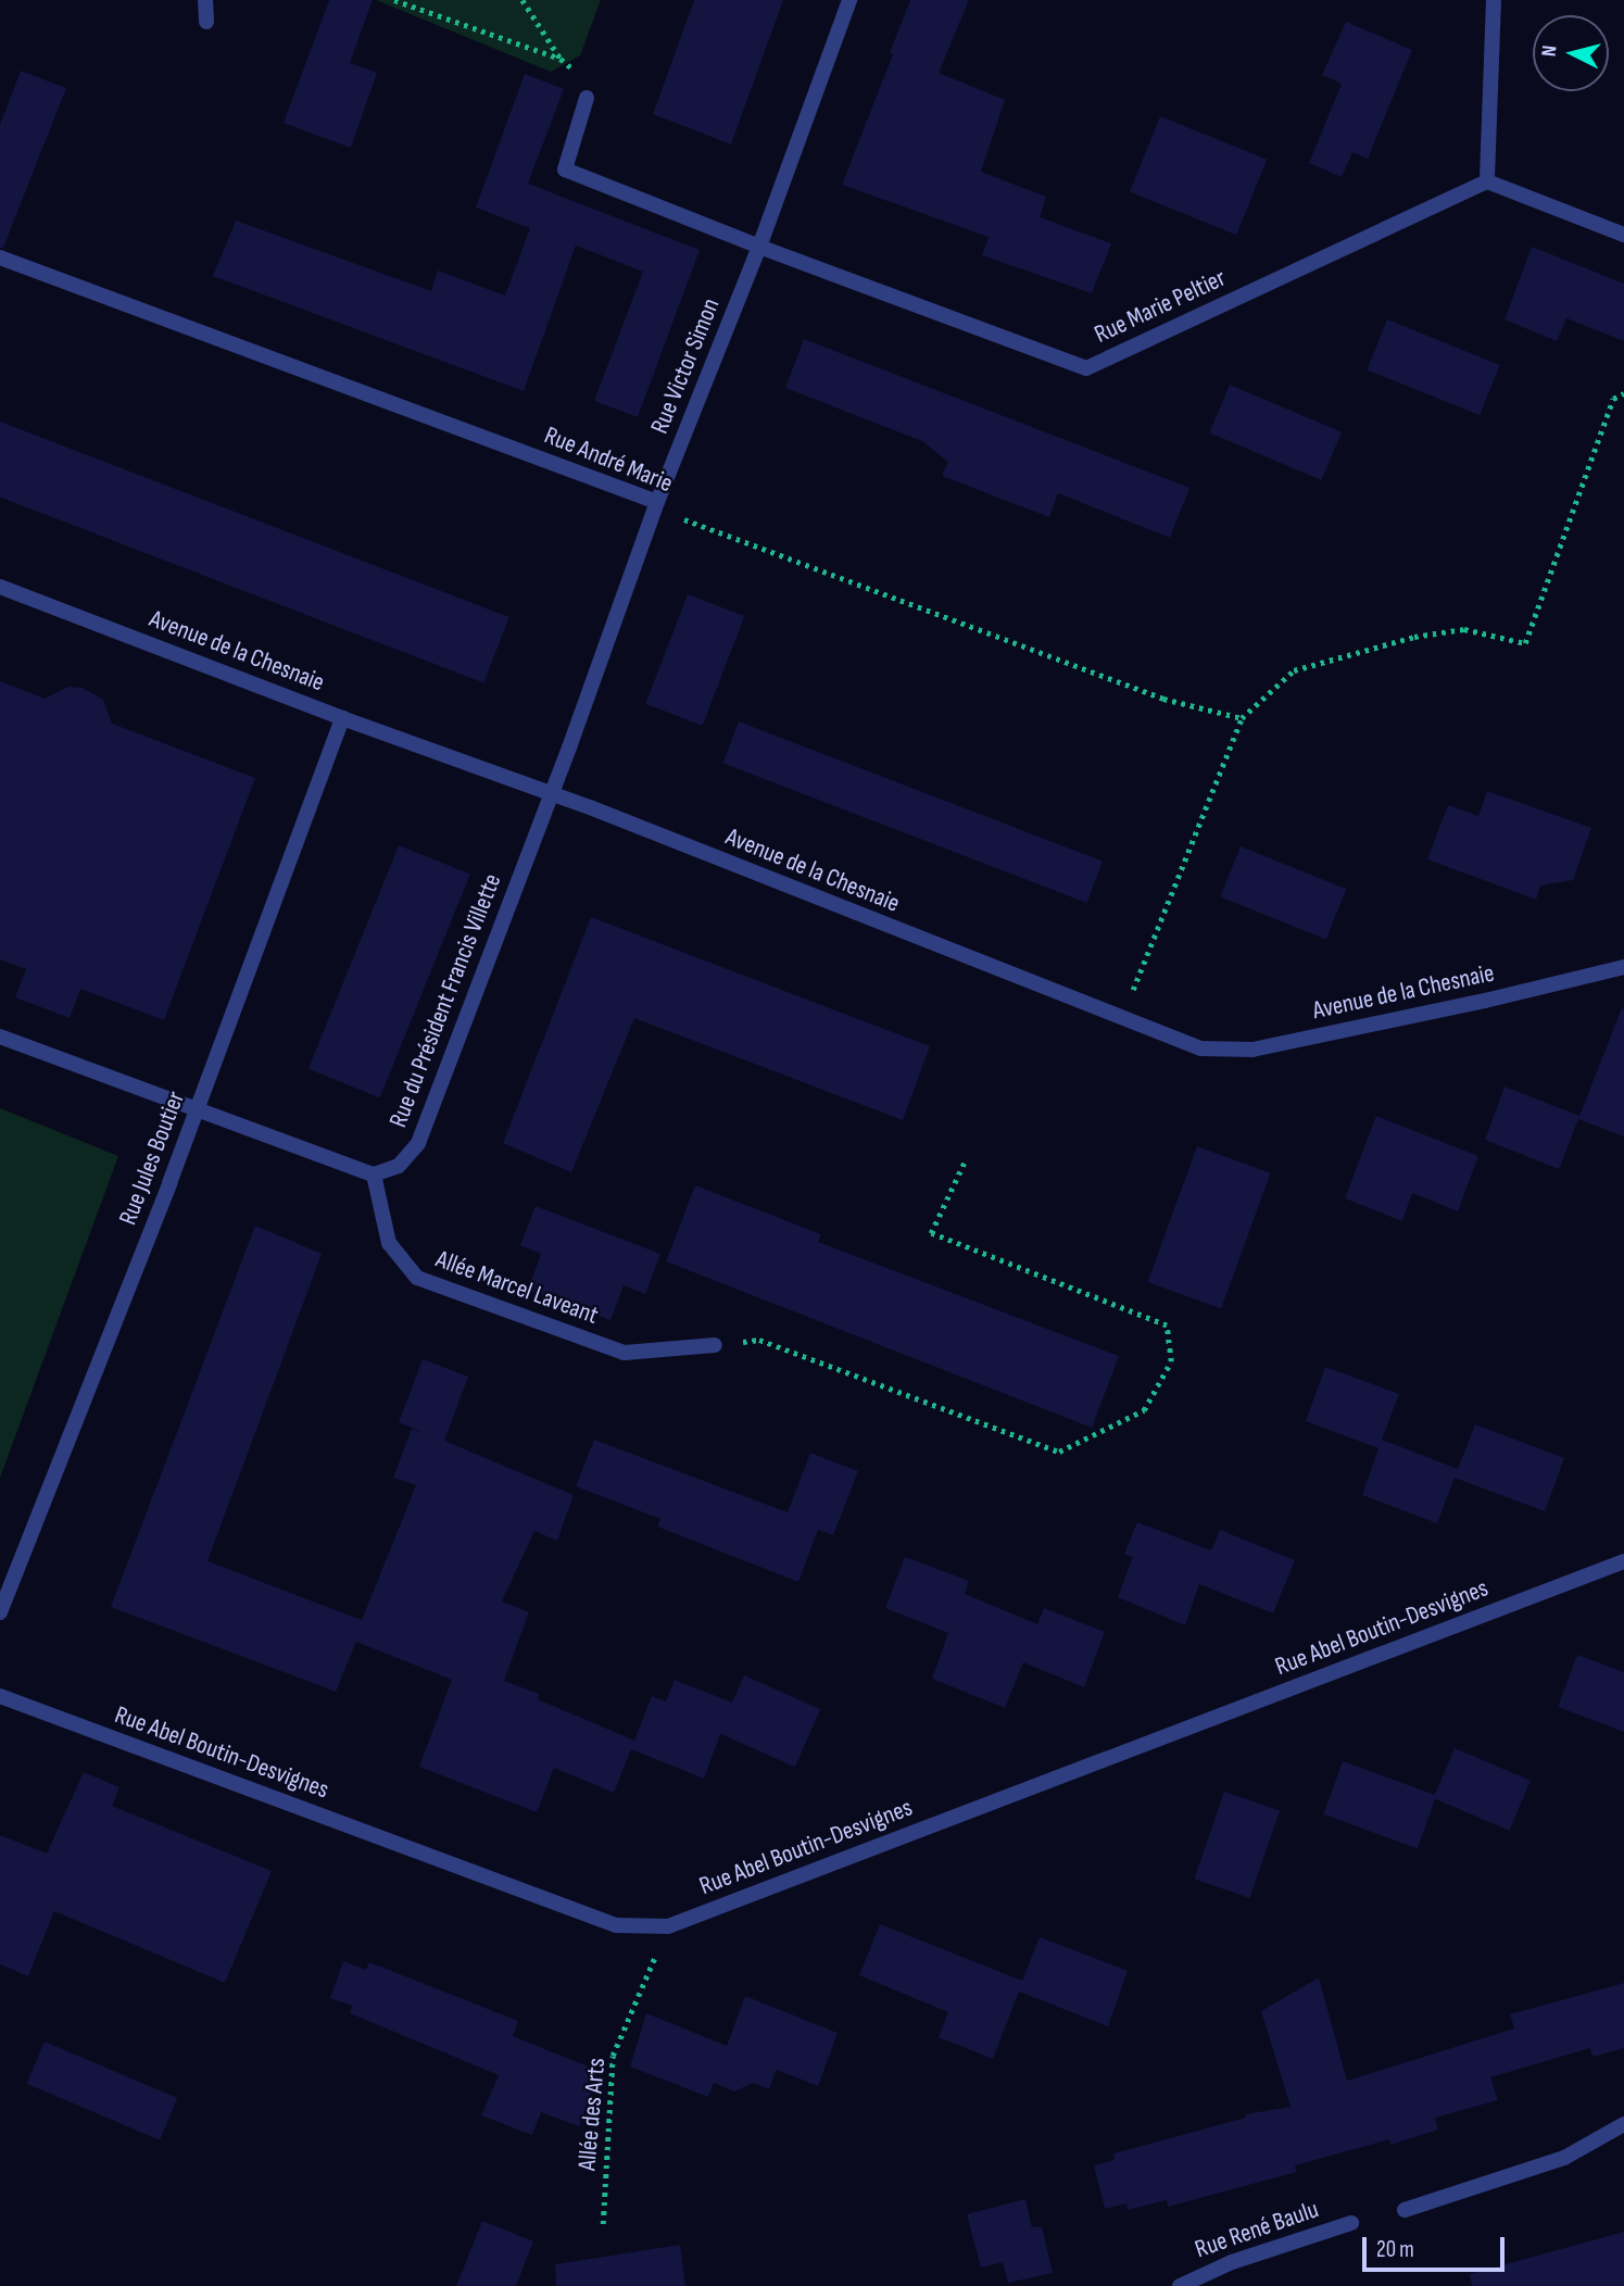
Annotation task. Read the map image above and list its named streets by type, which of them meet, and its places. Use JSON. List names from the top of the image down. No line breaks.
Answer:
{"streets":{"street":["Rue Marie Peltier","Rue Victor Simon","Rue André Marie","Avenue de la Chesnaie","Rue du Président Francis Villette","Rue Jules Boutier","Allée Marcel Laveant","Rue Abel Boutin-Desvignes","Rue René Baulu"],"path":["Allée des Arts"]},"crossings":[["Rue Marie Peltier","Rue Victor Simon"],["Rue Victor Simon","Rue André Marie"],["Rue Victor Simon","Avenue de la Chesnaie"],["Rue Victor Simon","Rue du Président Francis Villette"],["Avenue de la Chesnaie","Rue du Président Francis Villette"],["Avenue de la Chesnaie","Rue Jules Boutier"],["Rue du Président Francis Villette","Allée Marcel Laveant"],["Rue Abel Boutin-Desvignes","Allée des Arts"]],"scale_bar":"20 m","north":"left"}
